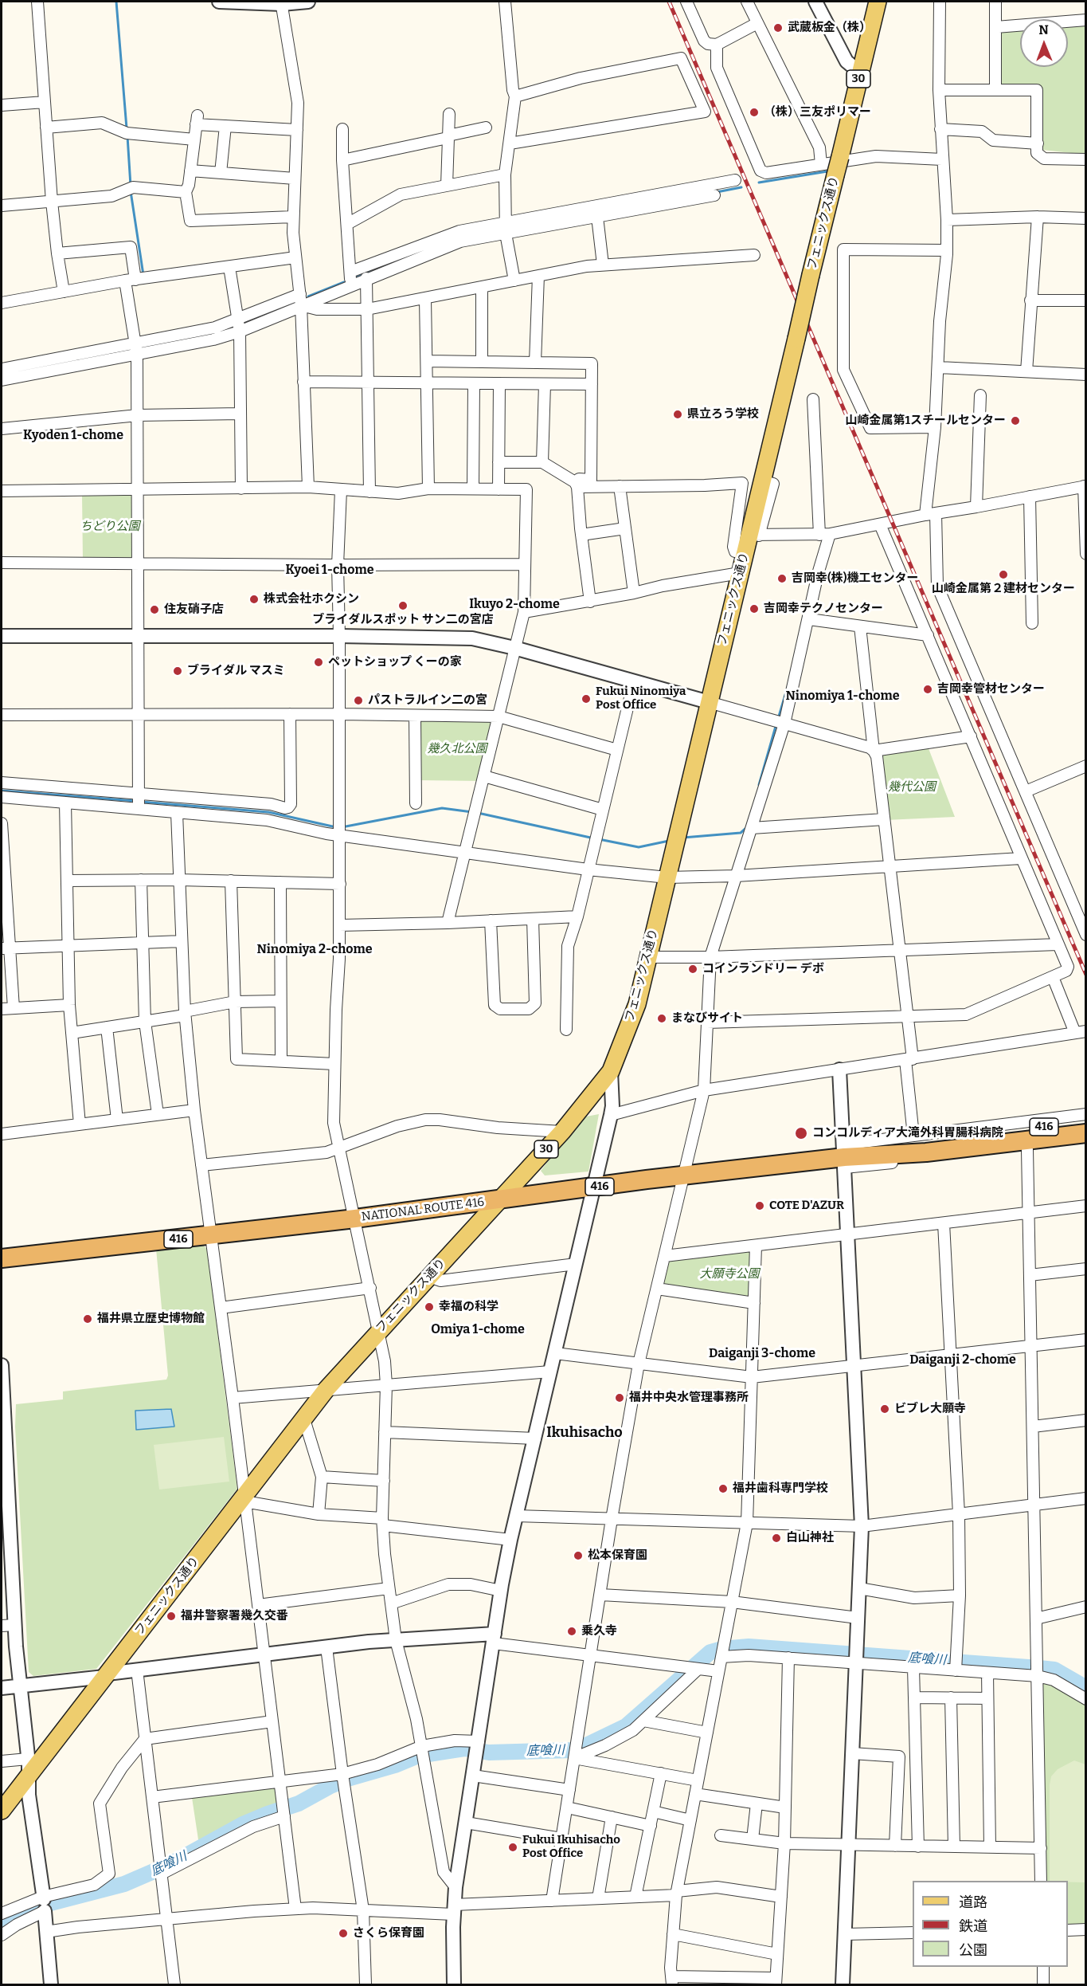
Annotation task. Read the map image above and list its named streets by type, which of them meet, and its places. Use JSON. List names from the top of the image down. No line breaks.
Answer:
{"streets":{"highway":["416","NATIONAL ROUTE 416"],"main road":["30","フェニックス通り"]},"crossings":[["フェニックス通り","NATIONAL ROUTE 416"]],"districts":["Kyoden 1-chome","Kyoei 1-chome","Ikuyo 2-chome","Ninomiya 1-chome","Ninomiya 2-chome","Omiya 1-chome","Daiganji 3-chome","Daiganji 2-chome","Ikuhisacho"],"water":["底喰川"],"parks":["ちどり公園","幾久北公園","幾代公園","大願寺公園"],"places":["武蔵板金（株）","（株）三友ポリマー","県立ろう学校","山崎金属第1スチールセンター","山崎金属第２建材センター","吉岡幸(株)機工センター","株式会社ホクシン","ブライダルスポット サン二の宮店","吉岡幸テクノセンター","住友硝子店","ペットショップ くーの家","ブライダル マスミ","吉岡幸管材センター","Fukui Ninomiya Post Office","パストラルイン二の宮","コインランドリー デボ","まなびサイト","コンコルディア大滝外科胃腸科病院","COTE D'AZUR","幸福の科学","福井県立歴史博物館","福井中央水管理事務所","ビブレ大願寺","福井歯科専門学校","白山神社","松本保育園","福井警察署幾久交番","乗久寺","Fukui Ikuhisacho Post Office","さくら保育園"],"legend":["道路","鉄道","公園"],"north":"top"}
